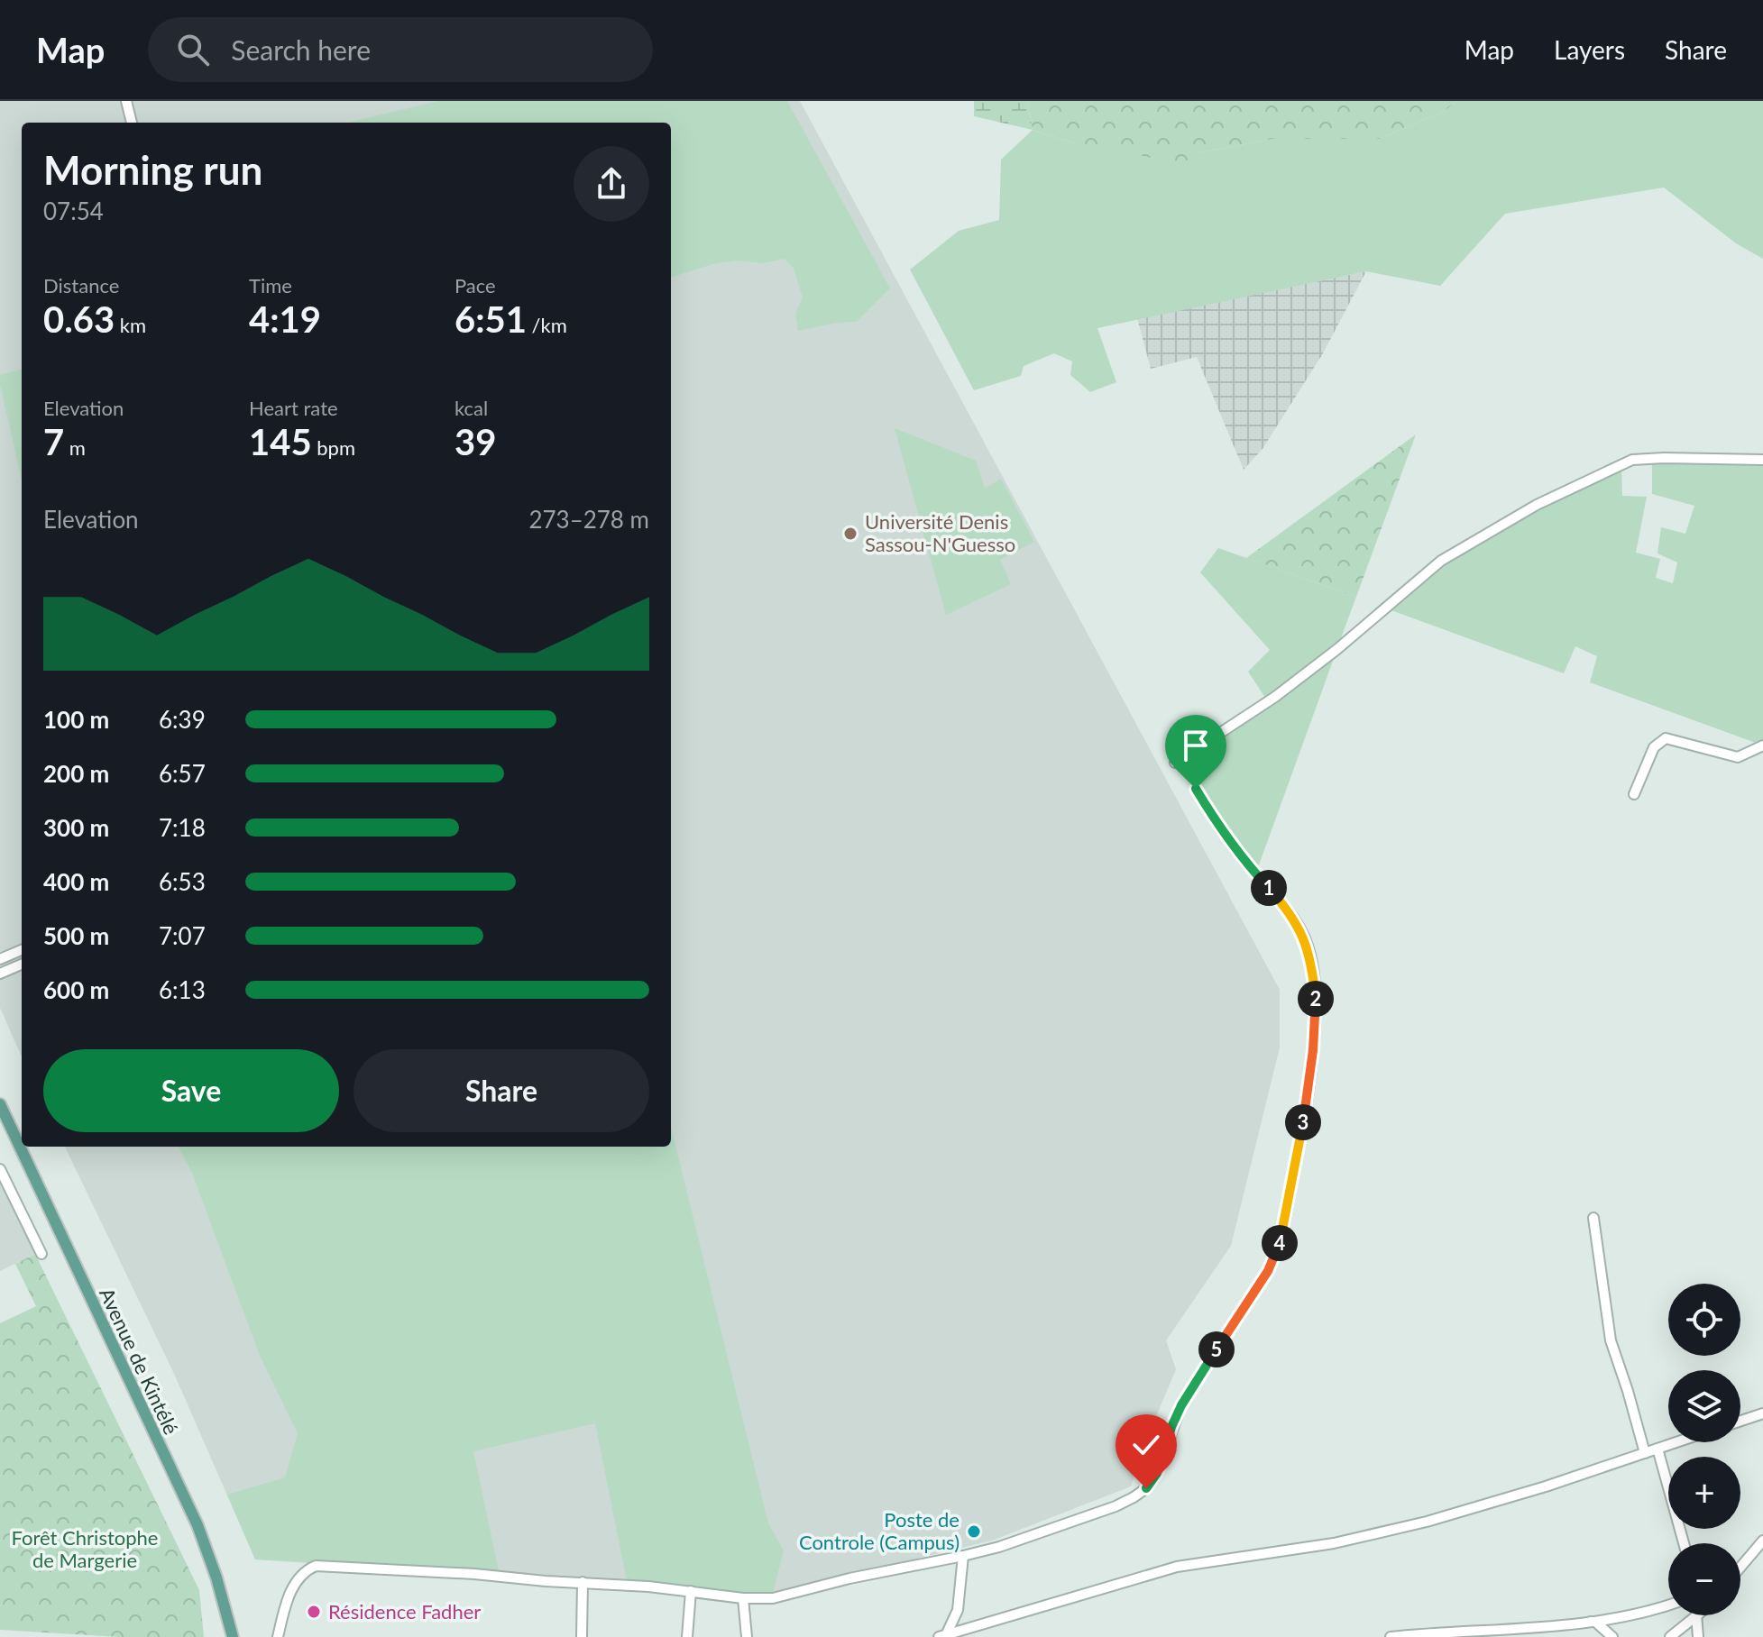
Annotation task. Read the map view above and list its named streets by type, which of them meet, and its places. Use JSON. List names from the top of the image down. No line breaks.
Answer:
{"streets":{"main road":["Avenue de Kintélé"]},"parks":["Forêt Christophe de Margerie"],"places":["Université Denis Sassou-N'Guesso","Poste de Controle (Campus)","Résidence Fadher"],"page":{"header":"Map","search":"Search here","nav":["Map","Layers","Share"],"heading":["Morning run","07:54"],"stats":[["Distance","0.63 km"],["Time","4:19"],["Pace","6:51 /km"],["Elevation","7 m"],["Heart rate","145 bpm"],["kcal","39"]],"chart":["Elevation","273–278 m"],"list":[{"name":"100 m","note":"6:39"},{"name":"200 m","note":"6:57"},{"name":"300 m","note":"7:18"},{"name":"400 m","note":"6:53"},{"name":"500 m","note":"7:07"},{"name":"600 m","note":"6:13"}],"pins":["1","2","3","4","5"],"buttons":["Save","Share"],"map_buttons":["+","−"]}}
